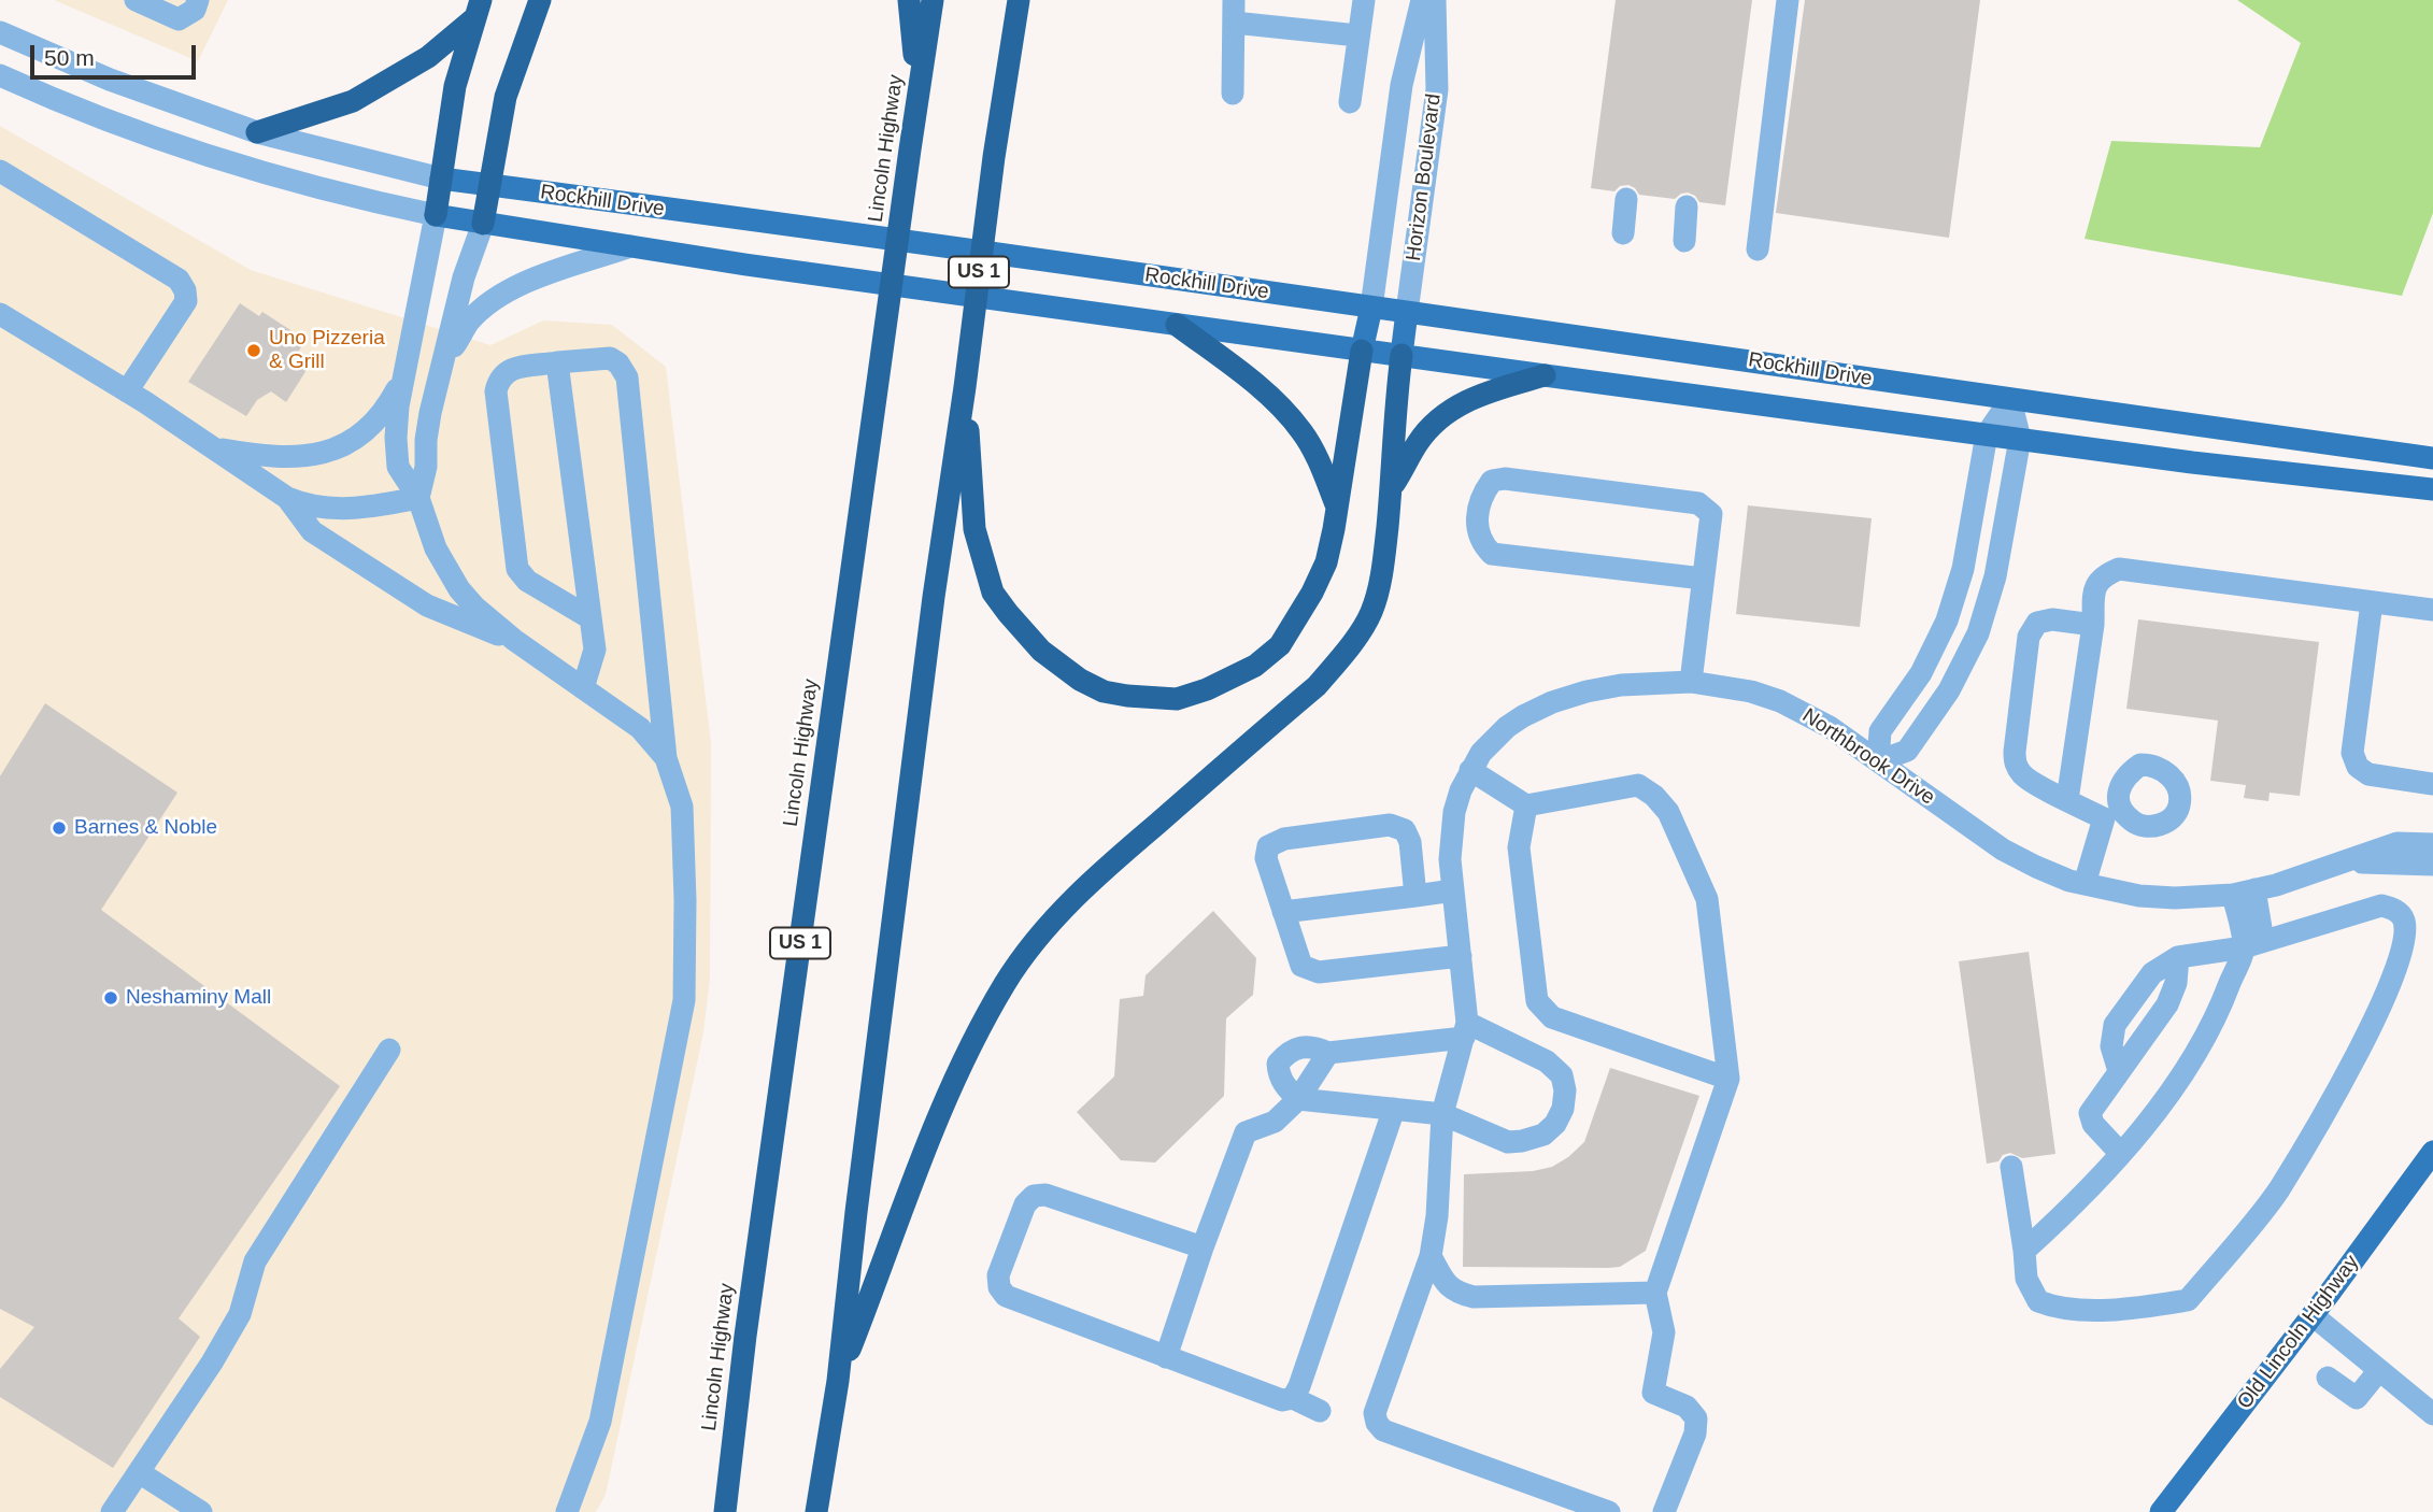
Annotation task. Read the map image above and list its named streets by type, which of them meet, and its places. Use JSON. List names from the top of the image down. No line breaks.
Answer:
{"streets":{"highway":["Lincoln Highway","US 1"],"main road":["Horizon Boulevard","Rockhill Drive","Old Lincoln Highway"],"street":["Northbrook Drive"]},"crossings":[["Horizon Boulevard","Rockhill Drive"]],"places":["Uno Pizzeria & Grill","Barnes & Noble","Neshaminy Mall"],"scale_bar":"50 m"}
